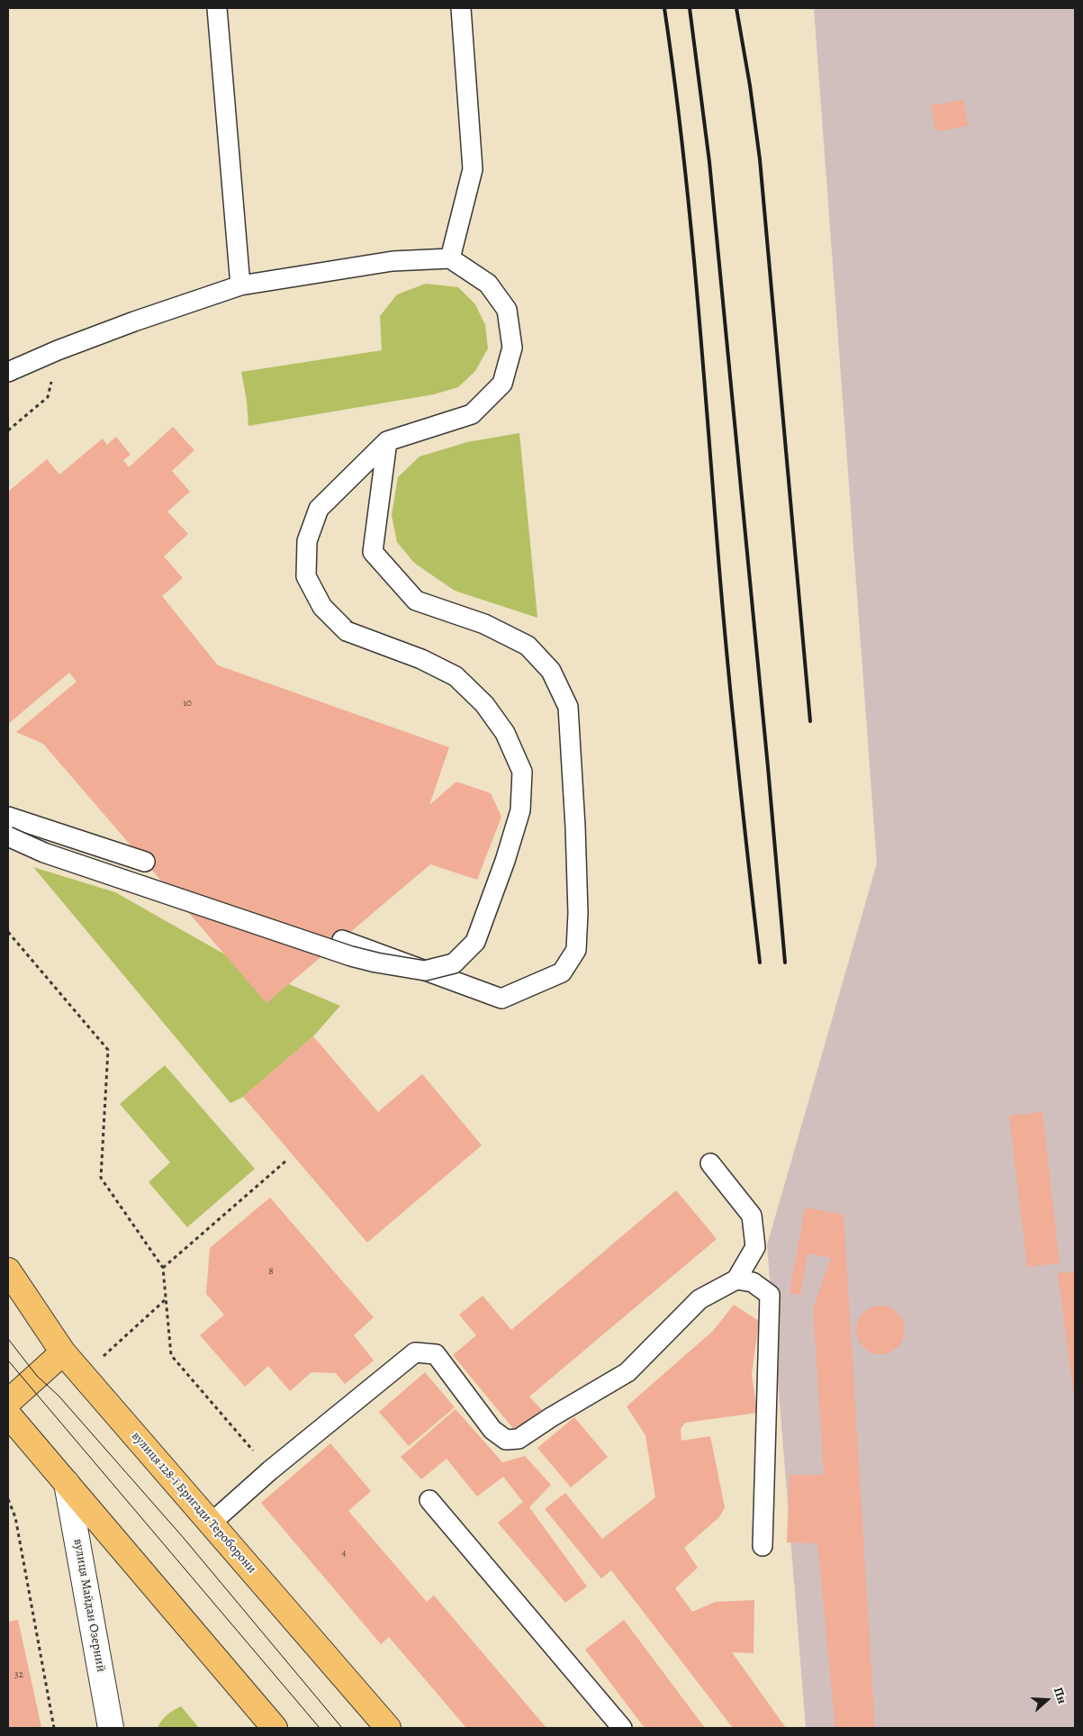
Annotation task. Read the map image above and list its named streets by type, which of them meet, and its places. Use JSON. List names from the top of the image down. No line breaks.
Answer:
{"streets":{"main road":["вулиця 128-ї Бригади Тероборони"],"street":["вулиця Майдан Озерний"]},"house_numbers":["10","8","4","32"],"north":"right"}
